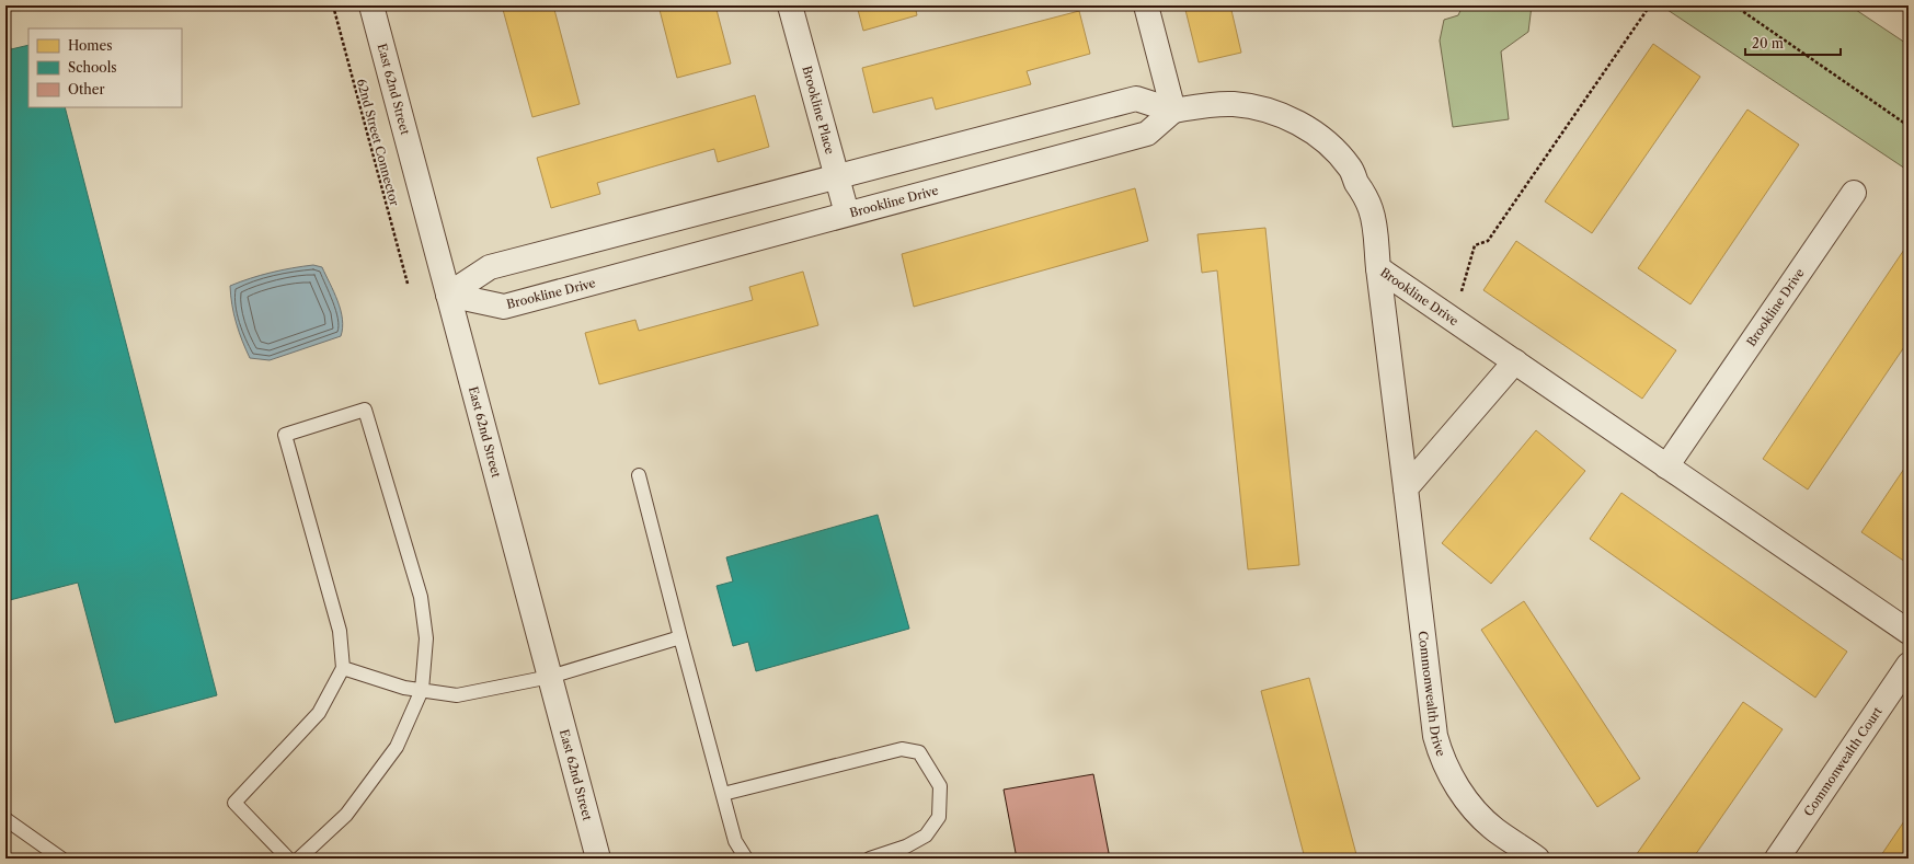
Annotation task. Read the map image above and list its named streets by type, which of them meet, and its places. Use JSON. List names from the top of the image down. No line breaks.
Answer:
{"streets":{"street":["East 62nd Street","Brookline Place","Brookline Drive","Commonwealth Drive","Commonwealth Court"],"path":["62nd Street Connector"]},"crossings":[["East 62nd Street","Brookline Drive"],["Brookline Place","Brookline Drive"],["Brookline Drive","Commonwealth Drive"]],"legend":["Homes","Schools","Other"],"scale_bar":"20 m"}
